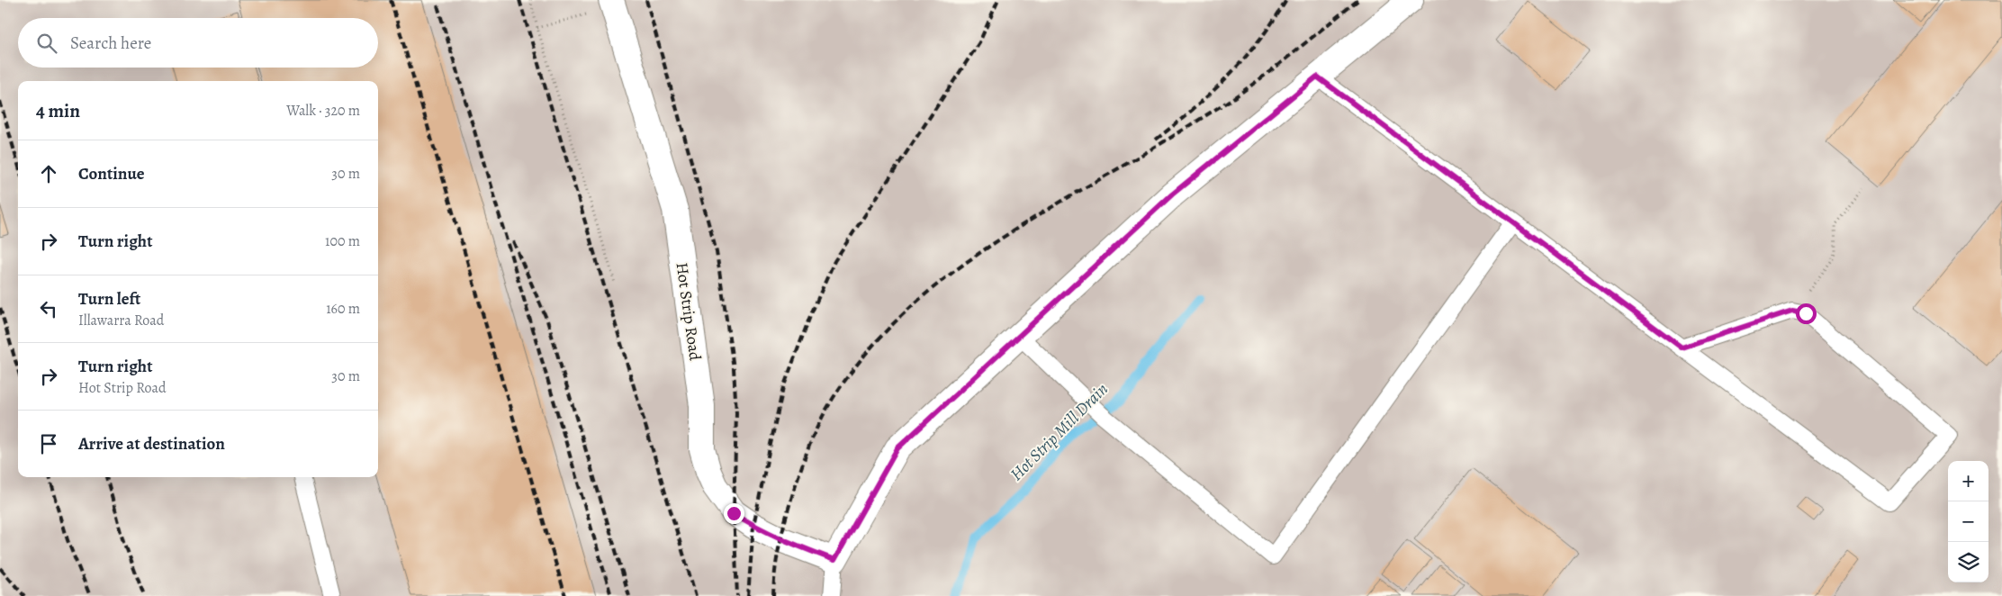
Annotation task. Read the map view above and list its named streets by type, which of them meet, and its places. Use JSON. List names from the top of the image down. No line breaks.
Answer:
{"streets":{"street":["Hot Strip Road"]},"water":["Hot Strip Mill Drain"],"page":{"search":"Search here","heading":["4 min","Walk · 320 m"],"list":[["Continue","30 m"],["Turn right","100 m"],["Turn left","Illawarra Road","160 m"],["Turn right","Hot Strip Road","30 m"],"Arrive at destination"],"map_buttons":["+","−"]}}
